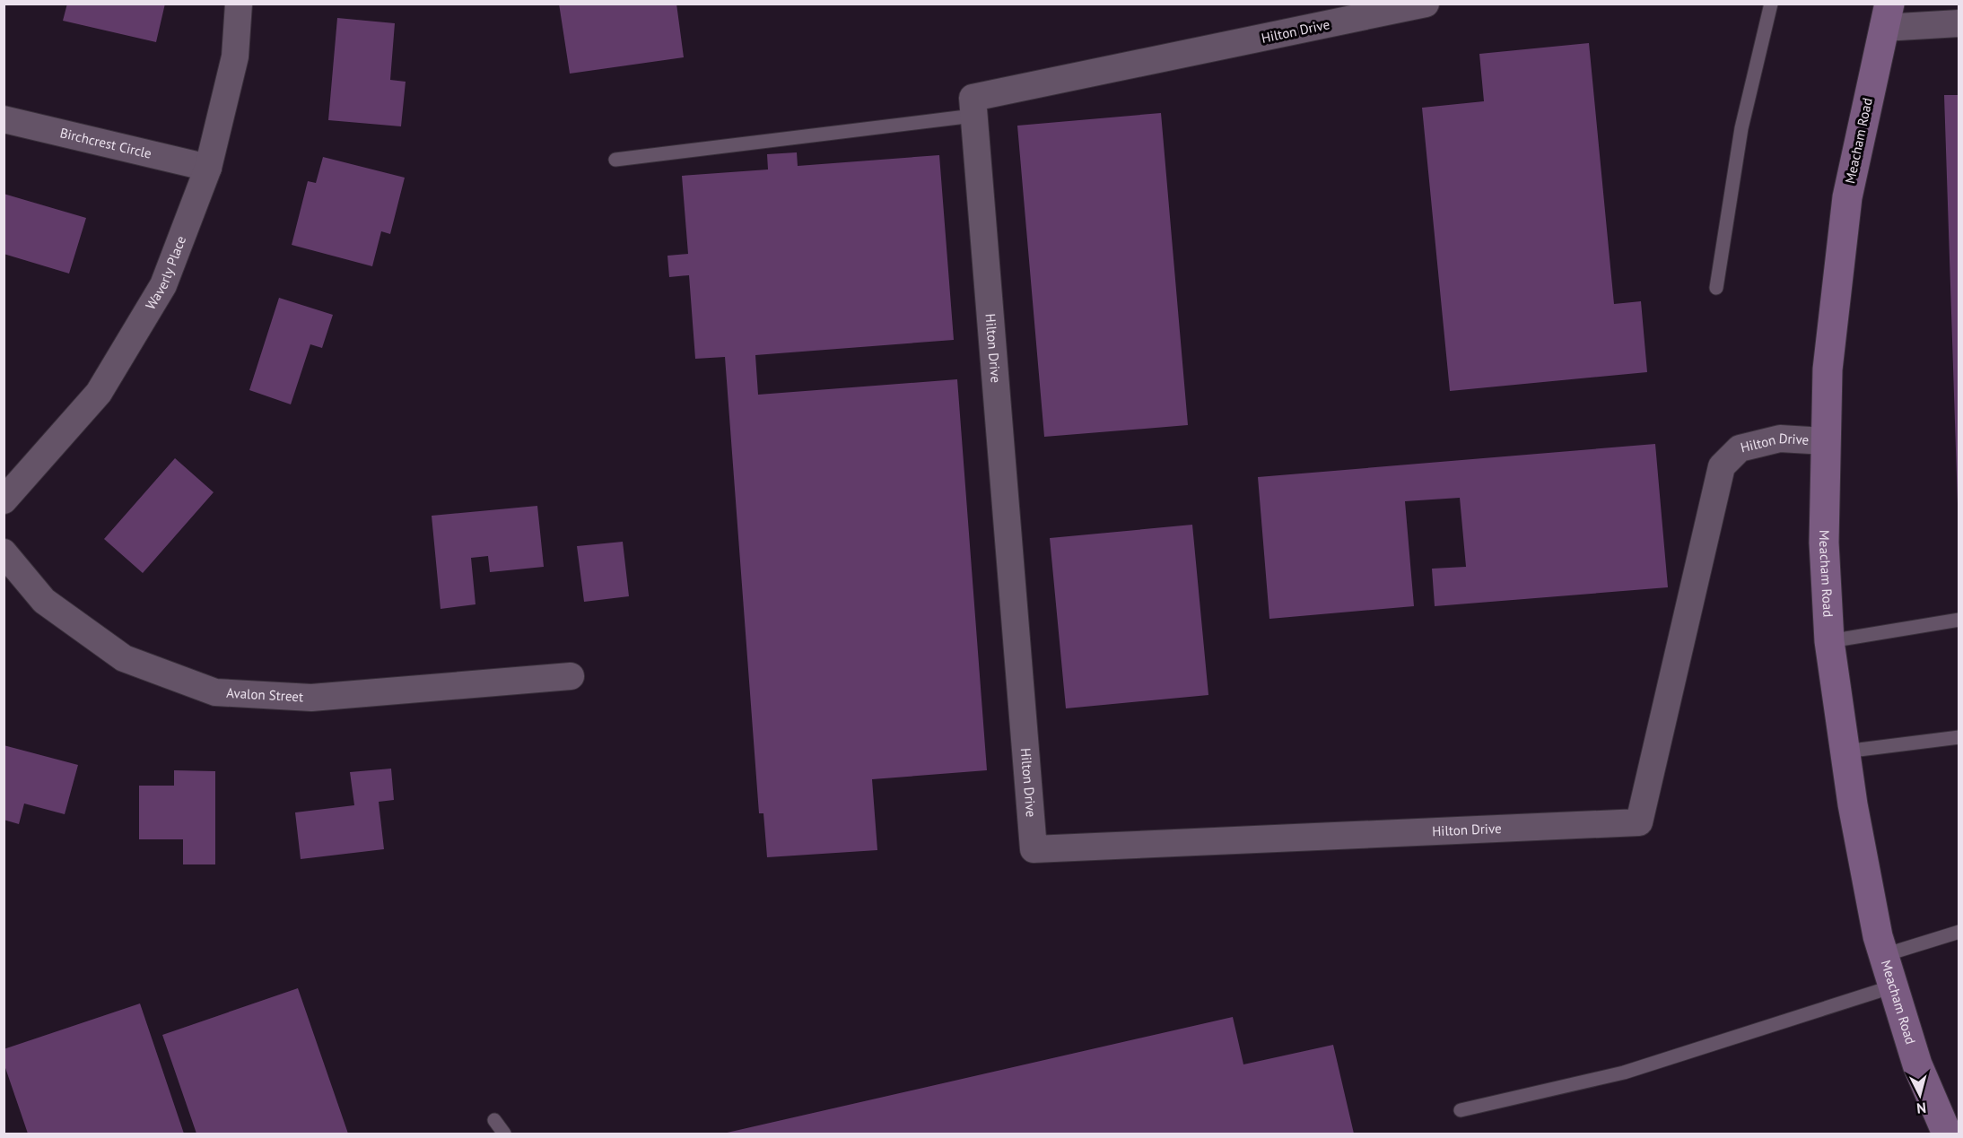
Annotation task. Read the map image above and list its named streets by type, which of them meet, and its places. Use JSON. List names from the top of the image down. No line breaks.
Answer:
{"streets":{"street":["Hilton Drive","Meacham Road","Birchcrest Circle","Waverly Place","Avalon Street"]},"crossings":[["Hilton Drive","Meacham Road"],["Birchcrest Circle","Waverly Place"]],"north":"bottom"}
